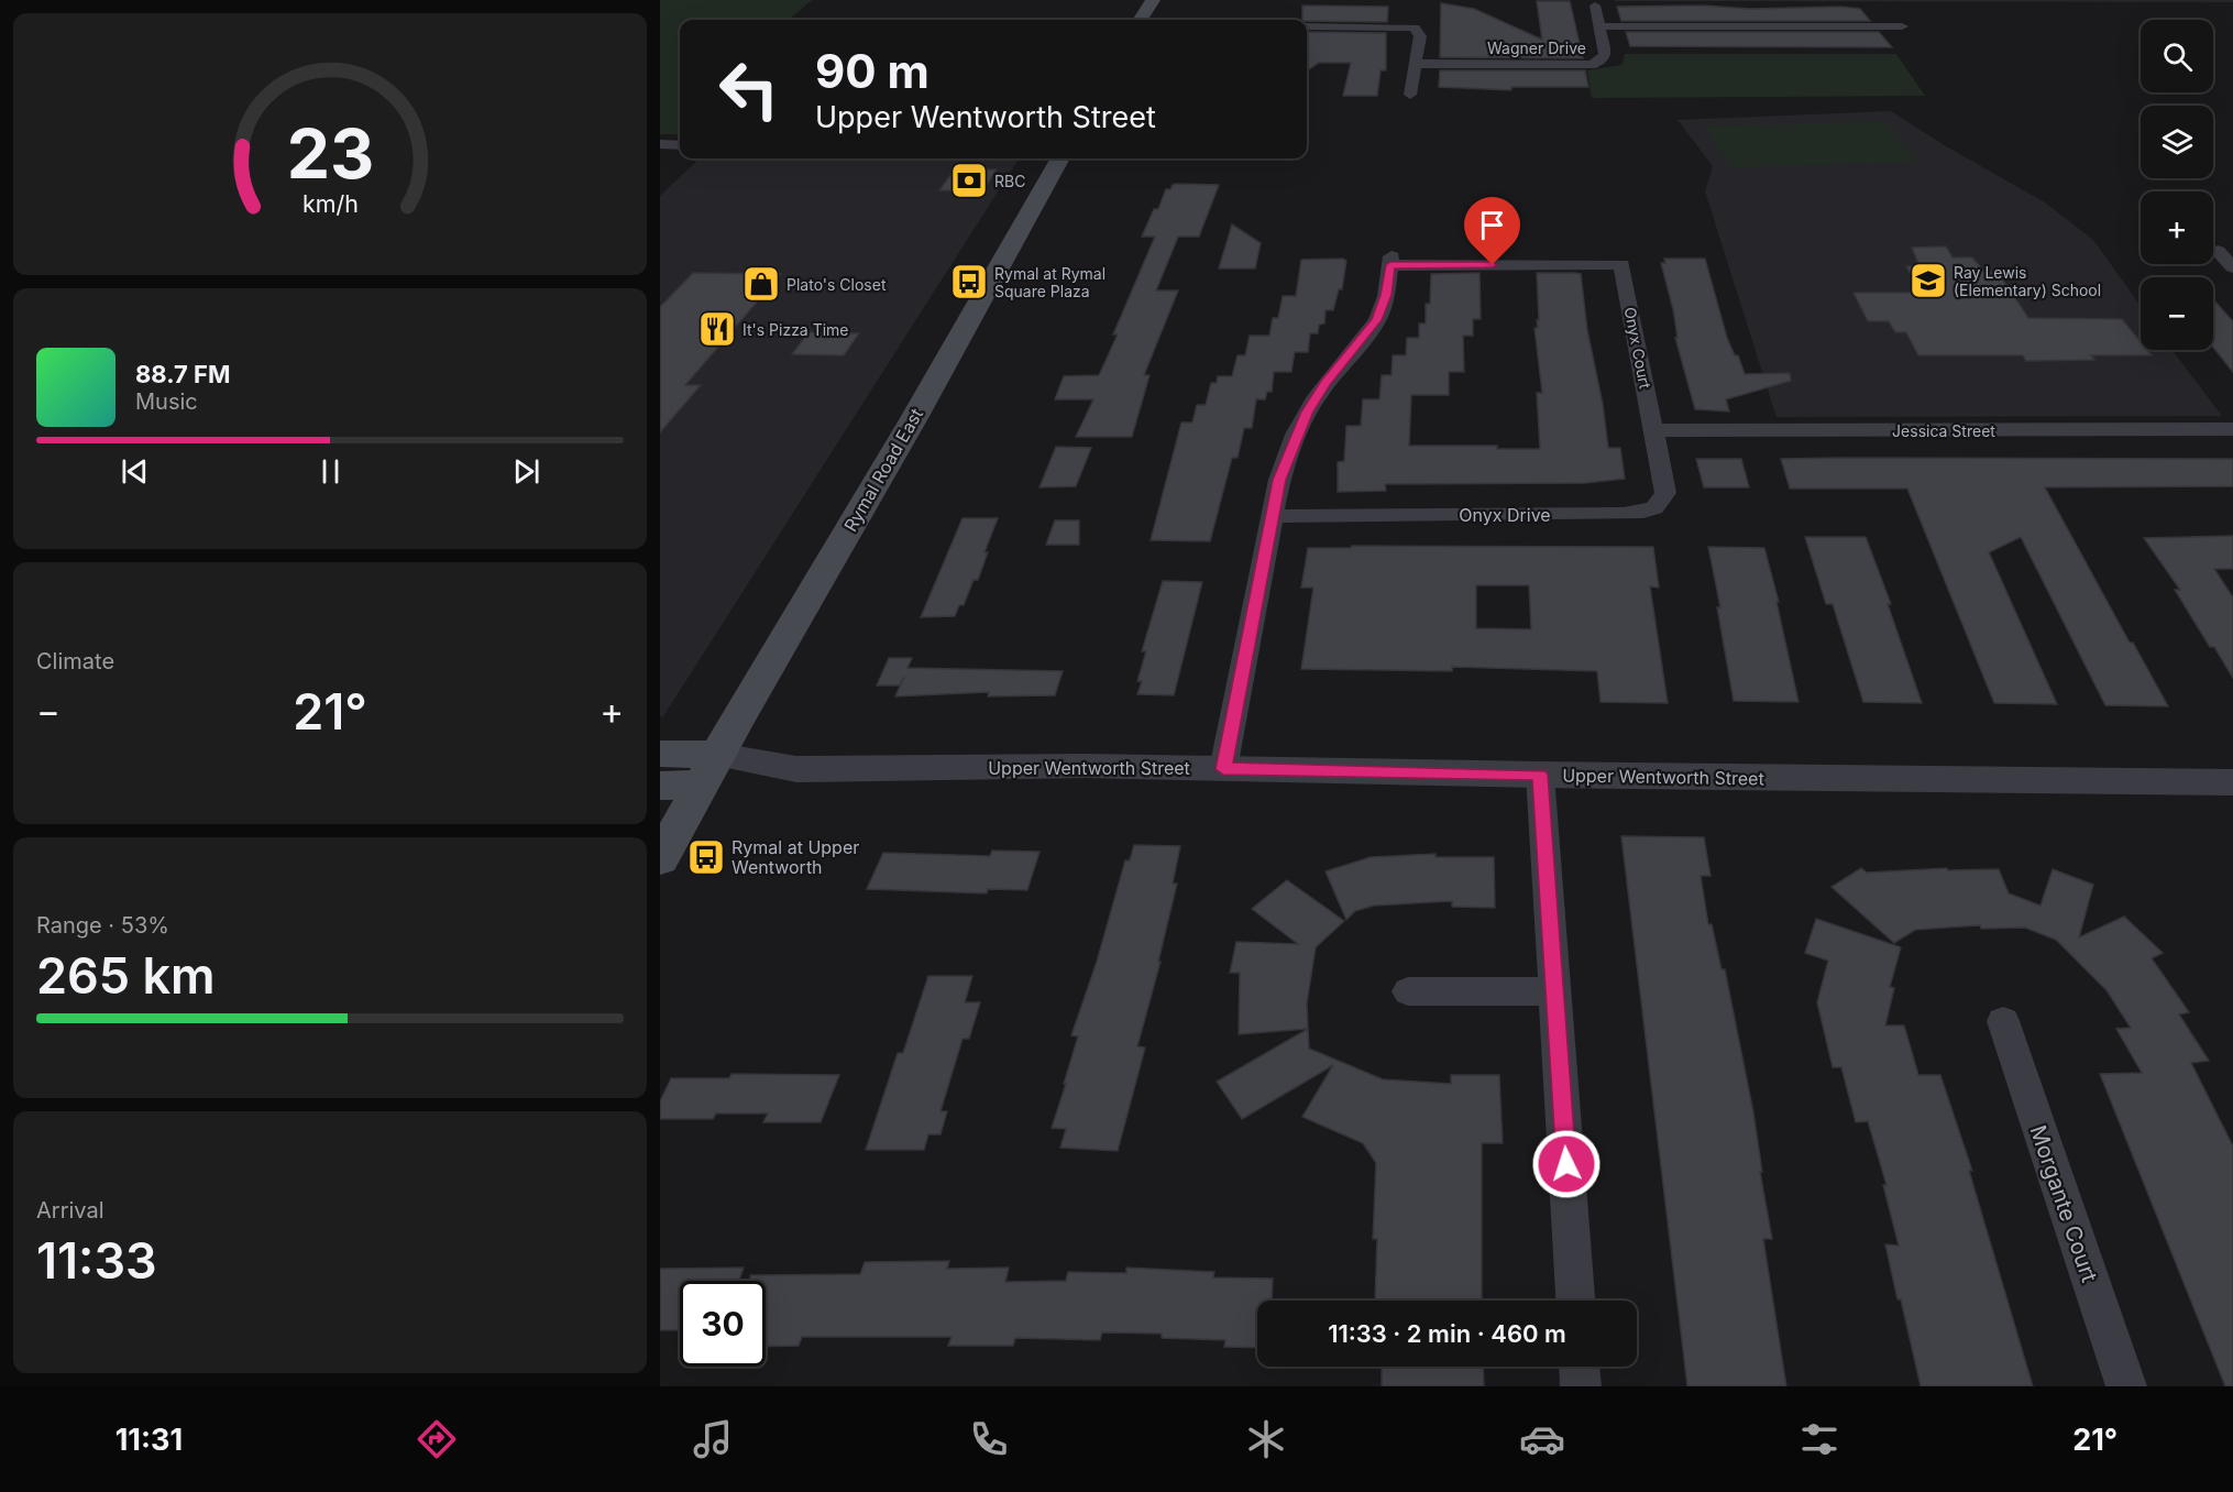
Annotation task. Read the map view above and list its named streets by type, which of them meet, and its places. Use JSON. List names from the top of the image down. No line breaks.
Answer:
{"streets":{"main road":["Rymal Road East"],"street":["Wagner Drive","Onyx Court","Jessica Street","Onyx Drive","Upper Wentworth Street","Morgante Court"]},"crossings":[["Onyx Court","Jessica Street"],["Onyx Court","Onyx Drive"],["Jessica Street","Onyx Drive"],["Rymal Road East","Upper Wentworth Street"]],"places":{"bank":["RBC"],"school or university":["Ray Lewis (Elementary) School"],"bus stop":["Rymal at Rymal Square Plaza","Rymal at Upper Wentworth"],"shop":["Plato's Closet"],"restaurant":["It's Pizza Time"]},"page":{"map_buttons":["+","−"],"turn":["90 m","Upper Wentworth Street"],"song":["88.7 FM","Music"],"tile":["Climate",["Range · 53%","265 km"],["Arrival","11:33"]],"heat":["−","21°","+"],"limit":"30","trip":"11:33 · 2 min · 460 m","tabs":["11:31","21°"],"gauge":["23","km/h"]}}
